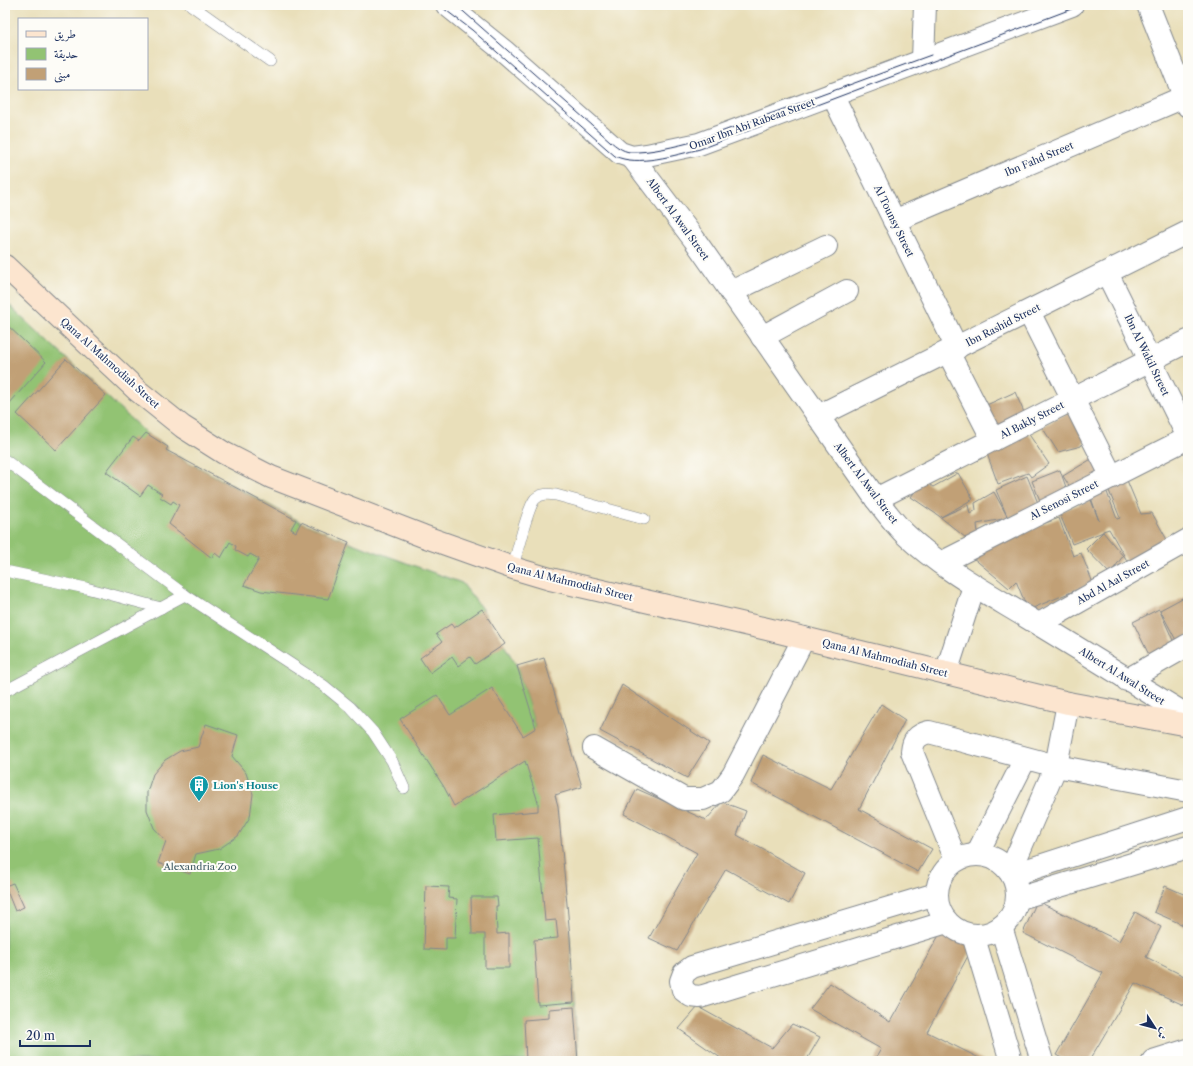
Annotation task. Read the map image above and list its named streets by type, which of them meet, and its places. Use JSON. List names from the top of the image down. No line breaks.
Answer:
{"streets":{"main road":["Qana Al Mahmodiah Street"],"street":["Omar Ibn Abi Rabeaa Street","Ibn Fahd Street","Albert Al Awal Street","Al Tounsy Street","Ibn Rashid Street","Ibn Al Wakil Street","Al Bakly Street","Al Senosi Street","Abd Al Aal Street"]},"crossings":[["Omar Ibn Abi Rabeaa Street","Albert Al Awal Street"],["Omar Ibn Abi Rabeaa Street","Al Tounsy Street"],["Ibn Fahd Street","Al Tounsy Street"],["Albert Al Awal Street","Ibn Rashid Street"],["Albert Al Awal Street","Al Bakly Street"],["Albert Al Awal Street","Al Senosi Street"],["Albert Al Awal Street","Abd Al Aal Street"],["Al Tounsy Street","Ibn Rashid Street"],["Al Tounsy Street","Al Bakly Street"],["Ibn Rashid Street","Ibn Al Wakil Street"],["Ibn Al Wakil Street","Al Bakly Street"],["Ibn Al Wakil Street","Al Senosi Street"]],"parks":["Alexandria Zoo"],"places":{"building":["Lion's House"]},"legend":["طريق","حديقة","مبنى"],"scale_bar":"20 m","north":"bottom right"}
